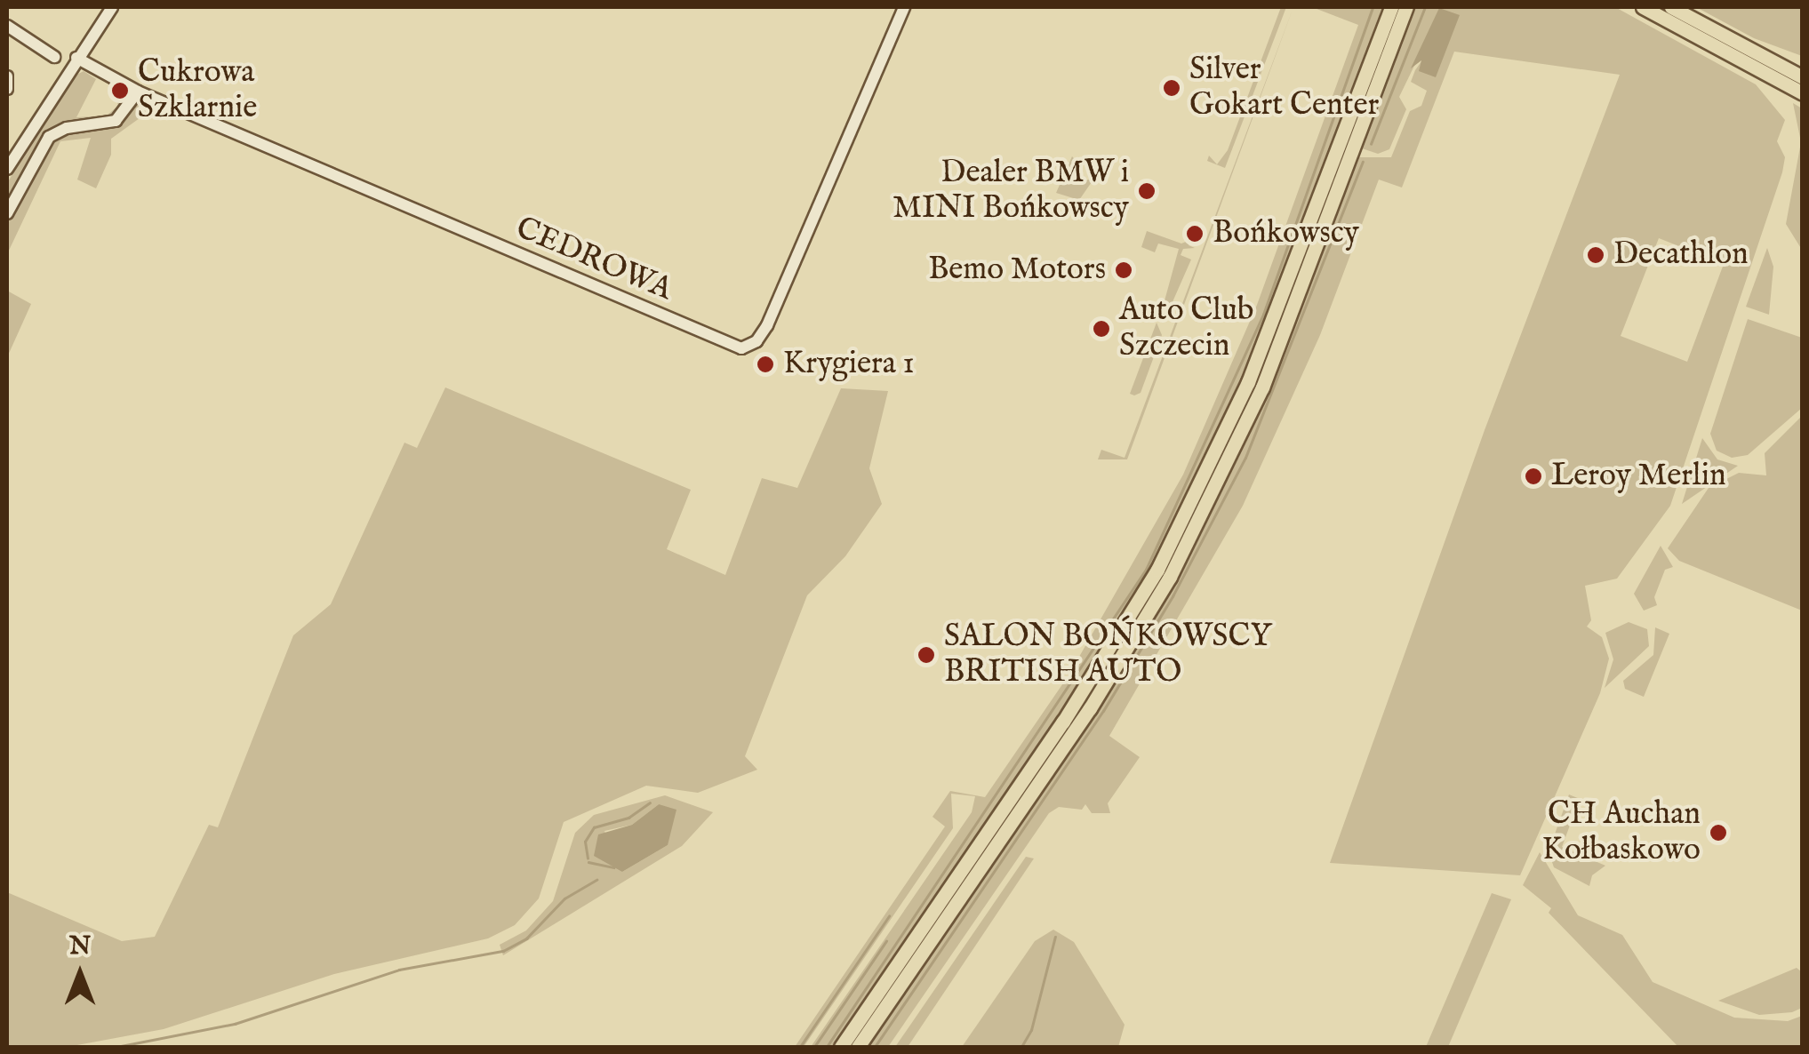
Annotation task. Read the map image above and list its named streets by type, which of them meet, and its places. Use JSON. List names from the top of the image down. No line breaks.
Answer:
{"streets":{"street":["CEDROWA"]},"places":["Silver Gokart Center","Cukrowa Szklarnie","Dealer BMW i MINI Bońkowscy","Bońkowscy","Decathlon","Bemo Motors","Auto Club Szczecin","Krygiera 1","Leroy Merlin","SALON BOŃKOWSCY BRITISH AUTO","CH Auchan Kołbaskowo"],"north":"top"}
